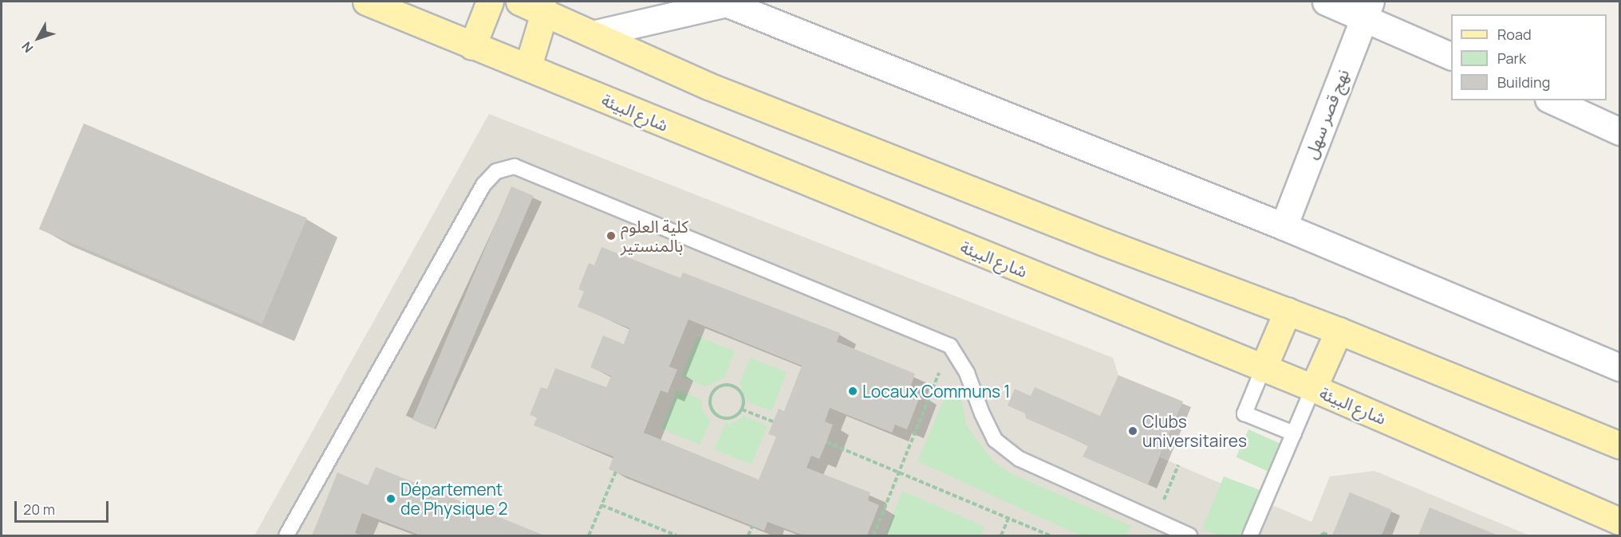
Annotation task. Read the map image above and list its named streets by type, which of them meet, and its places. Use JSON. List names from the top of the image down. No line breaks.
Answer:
{"streets":{"main road":["شارع البيئة"],"street":["نهج قصر سهل"]},"places":["كلية العلوم بالمنستير","Locaux Communs 1","Clubs universitaires","Département de Physique 2"],"legend":["Road","Park","Building"],"scale_bar":"20 m","north":"bottom left"}
